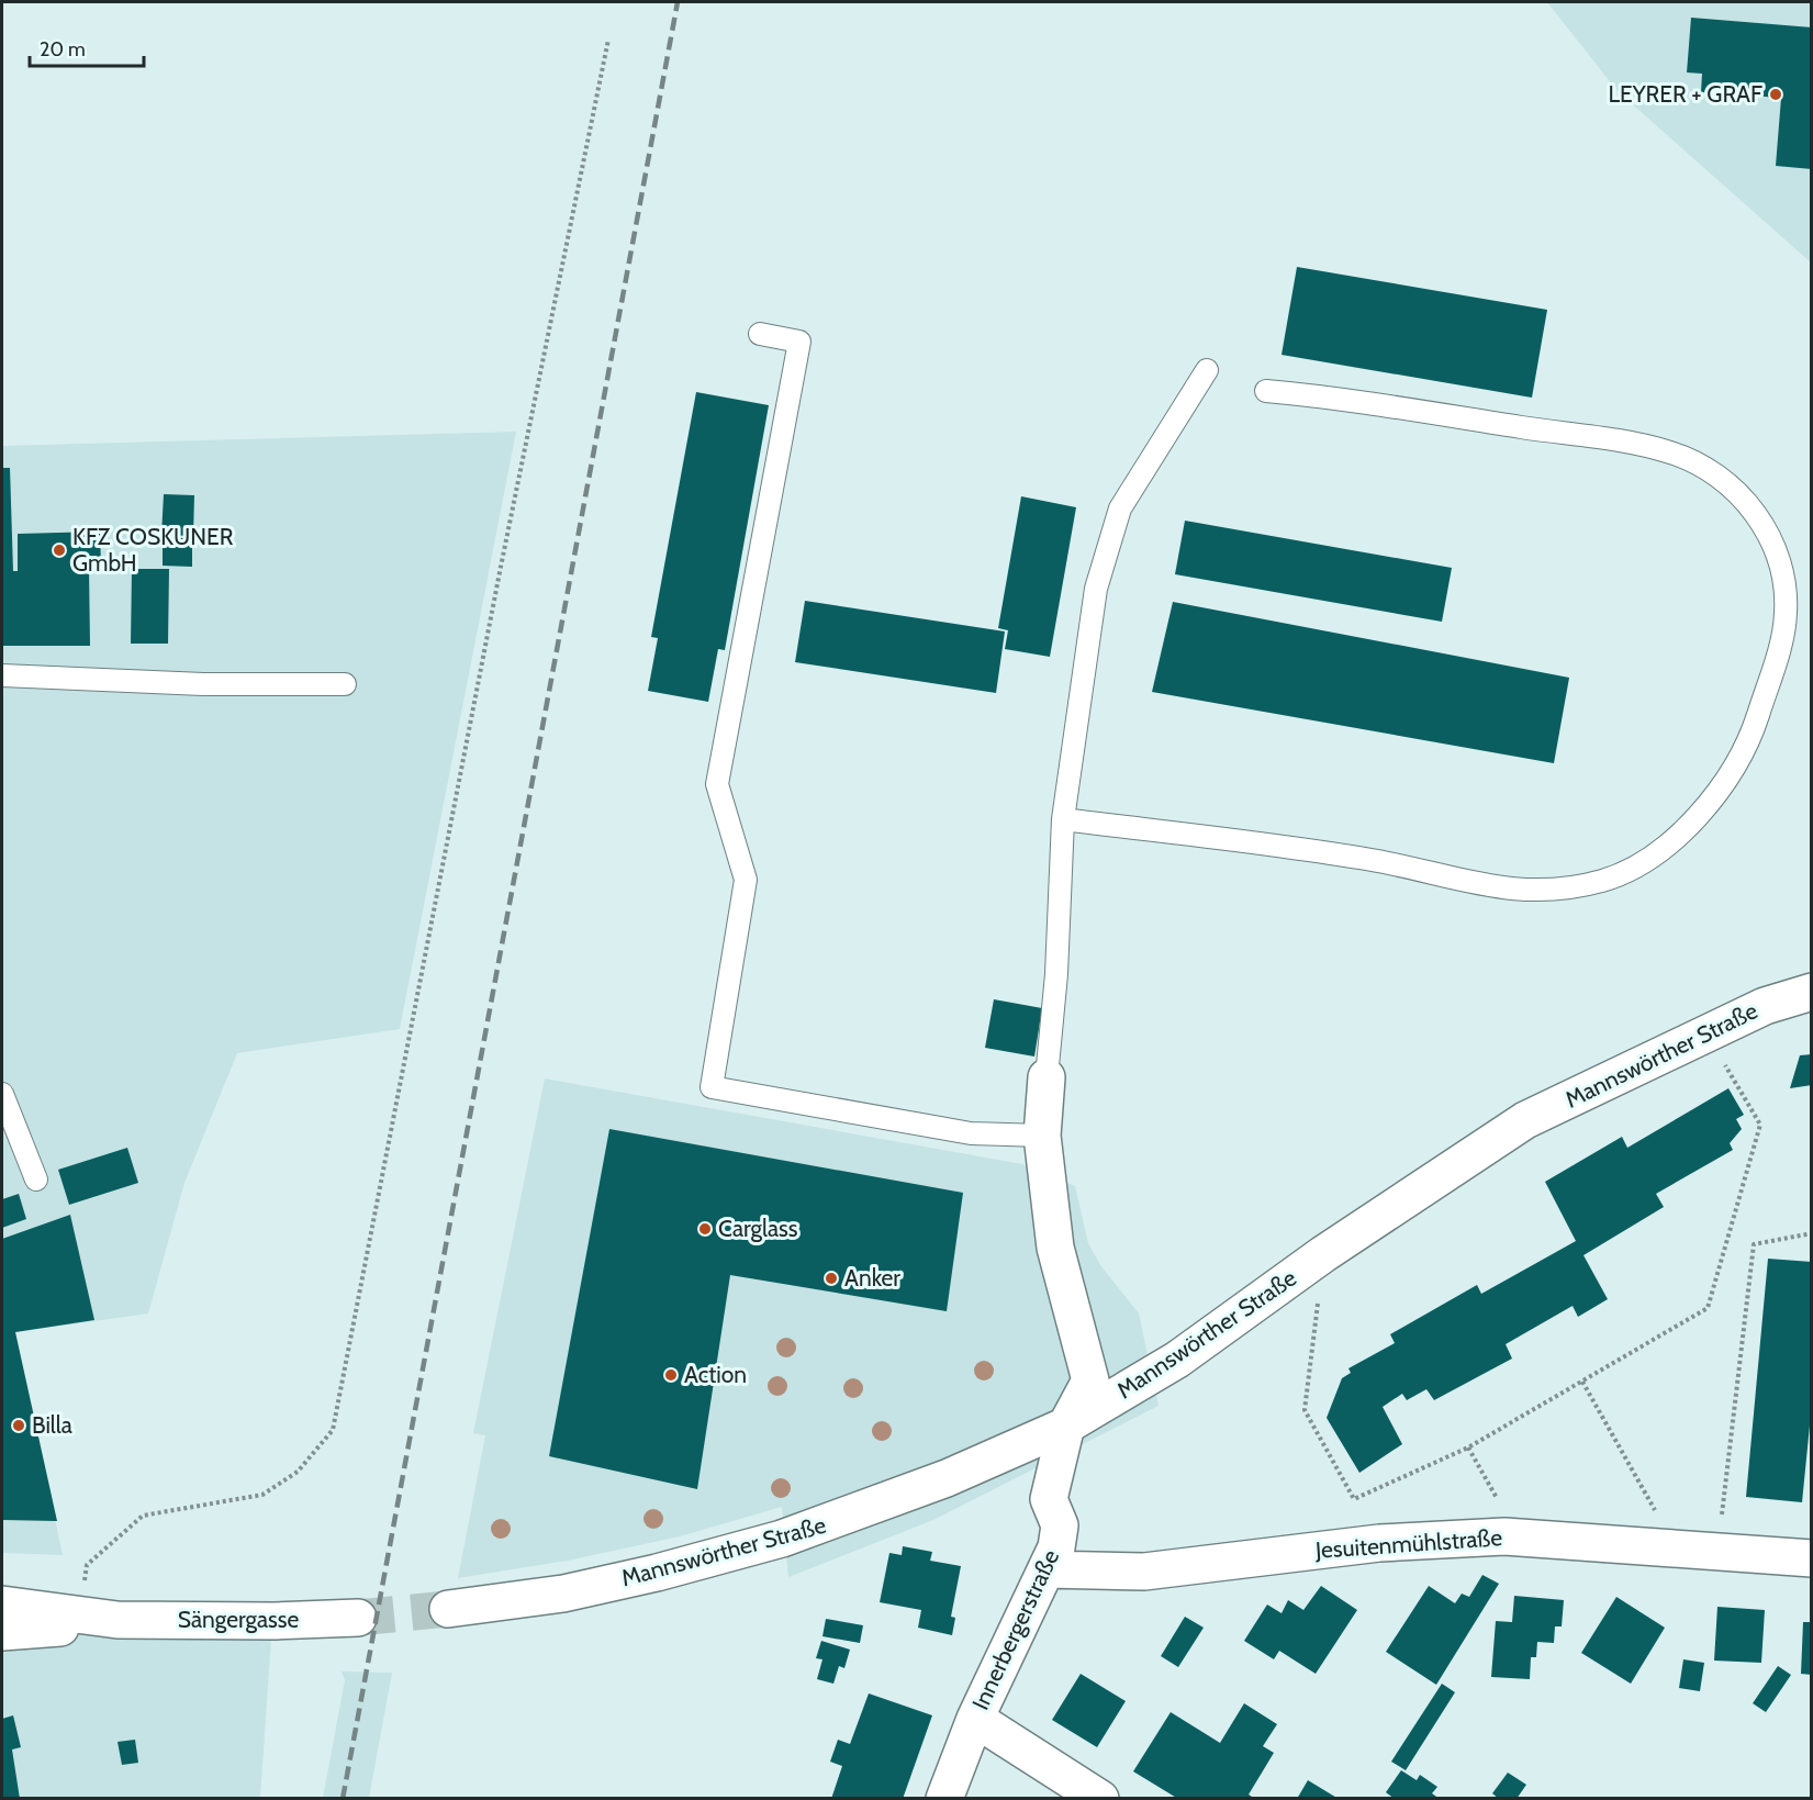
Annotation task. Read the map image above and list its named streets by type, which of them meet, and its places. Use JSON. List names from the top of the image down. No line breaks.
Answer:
{"streets":{"main road":["Mannswörther Straße","Jesuitenmühlstraße","Sängergasse","Innerbergerstraße"]},"crossings":[["Mannswörther Straße","Innerbergerstraße"],["Jesuitenmühlstraße","Innerbergerstraße"]],"places":["LEYRER + GRAF","KFZ COSKUNER GmbH","Carglass","Anker","Action","Billa"],"scale_bar":"20 m"}
